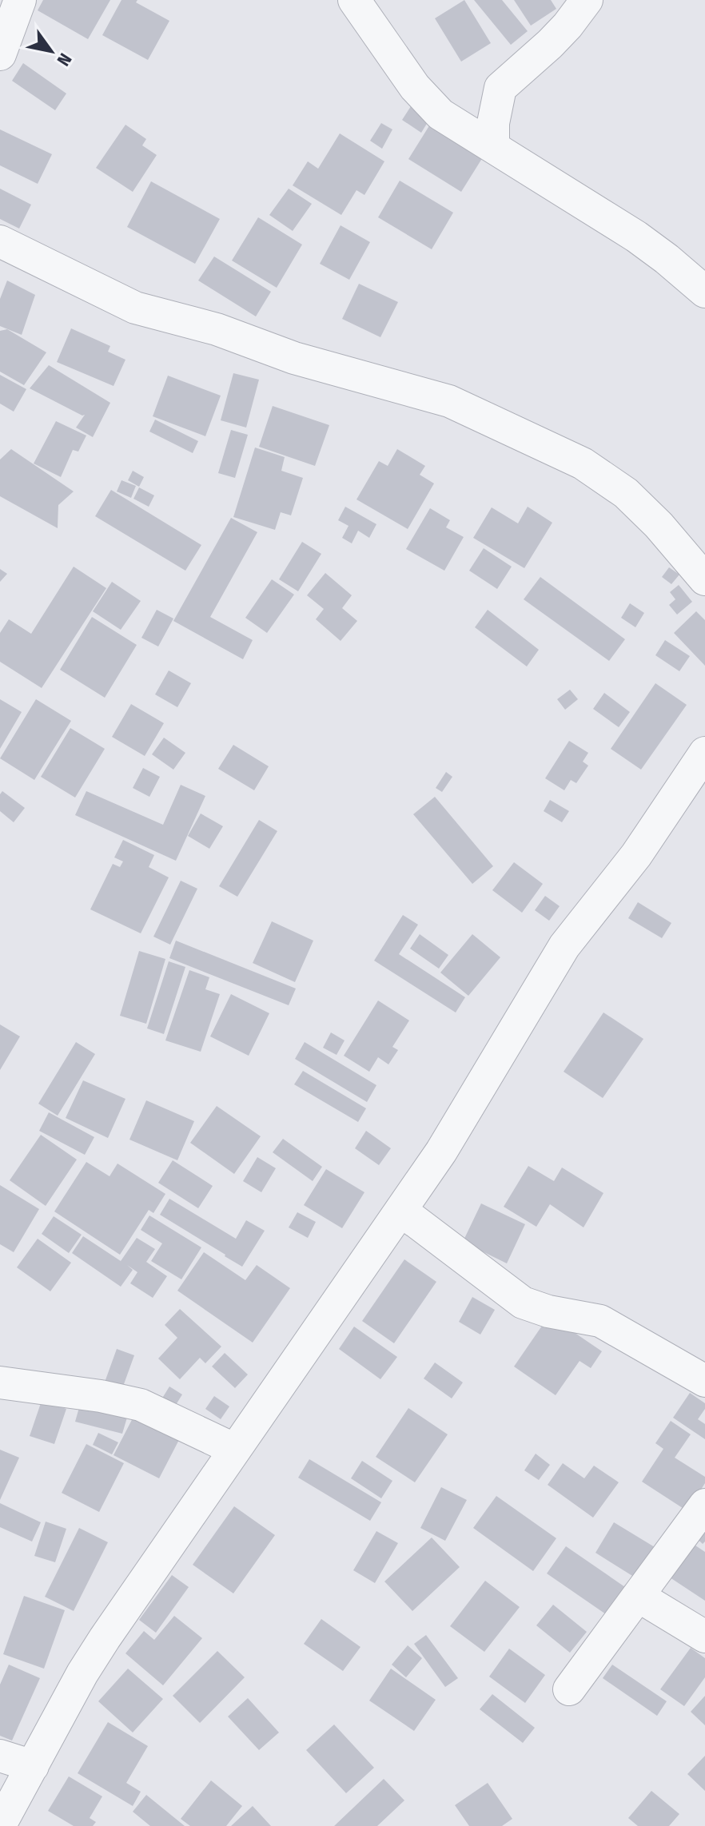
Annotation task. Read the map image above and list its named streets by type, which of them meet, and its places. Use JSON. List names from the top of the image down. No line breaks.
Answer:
{"north":"bottom right"}
